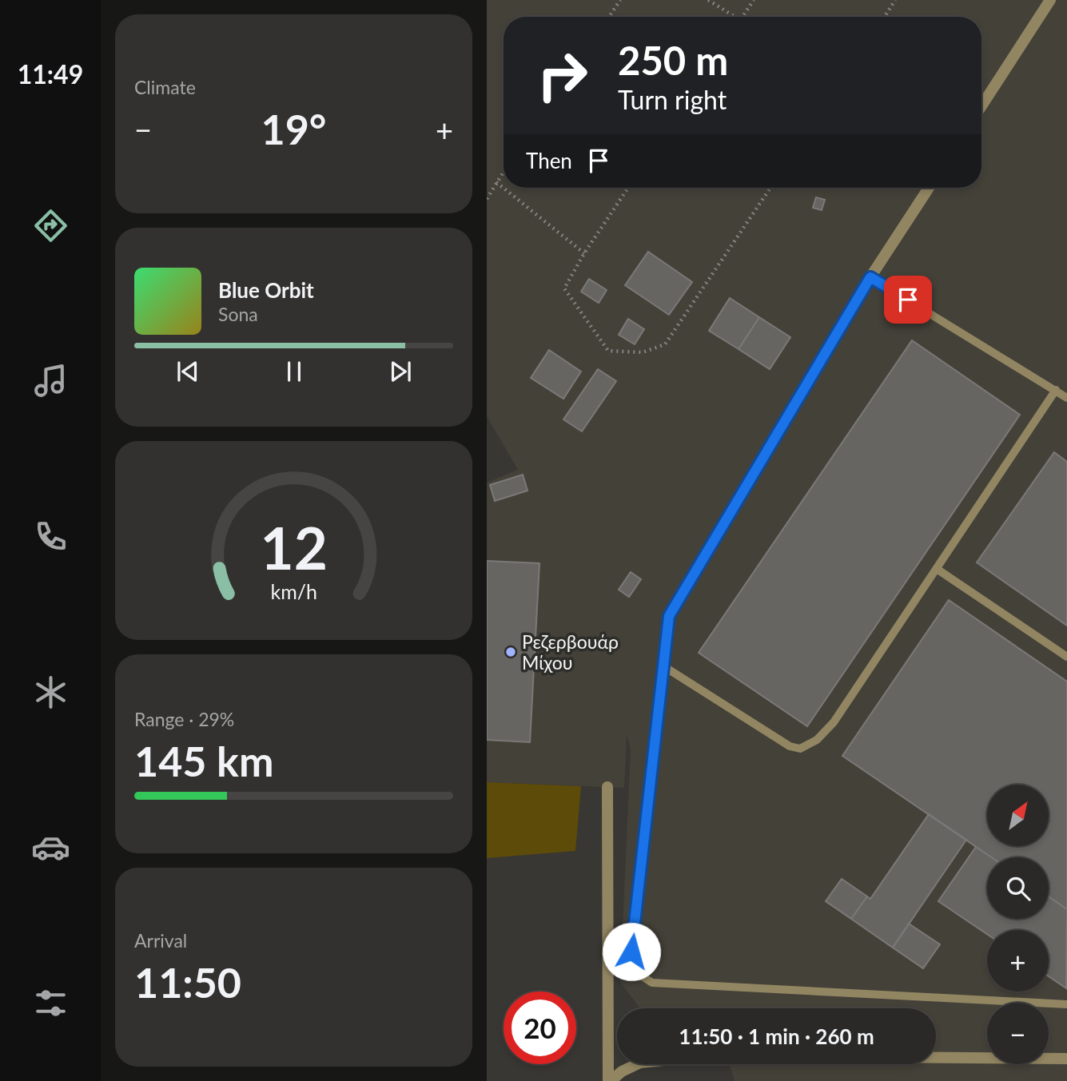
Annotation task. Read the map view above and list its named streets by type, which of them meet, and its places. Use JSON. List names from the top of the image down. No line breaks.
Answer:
{"places":["Ρεζερβουάρ Μίχου"],"north":"top right","page":{"tabs":"11:49","tile":["Climate",["Range · 29%","145 km"],["Arrival","11:50"]],"turn":["250 m","Turn right"],"heat":["−","19°","+"],"then":"Then","song":["Blue Orbit","Sona"],"map_buttons":["+","−"],"limit":"20","trip":"11:50 · 1 min · 260 m","gauge":["12","km/h"]}}
